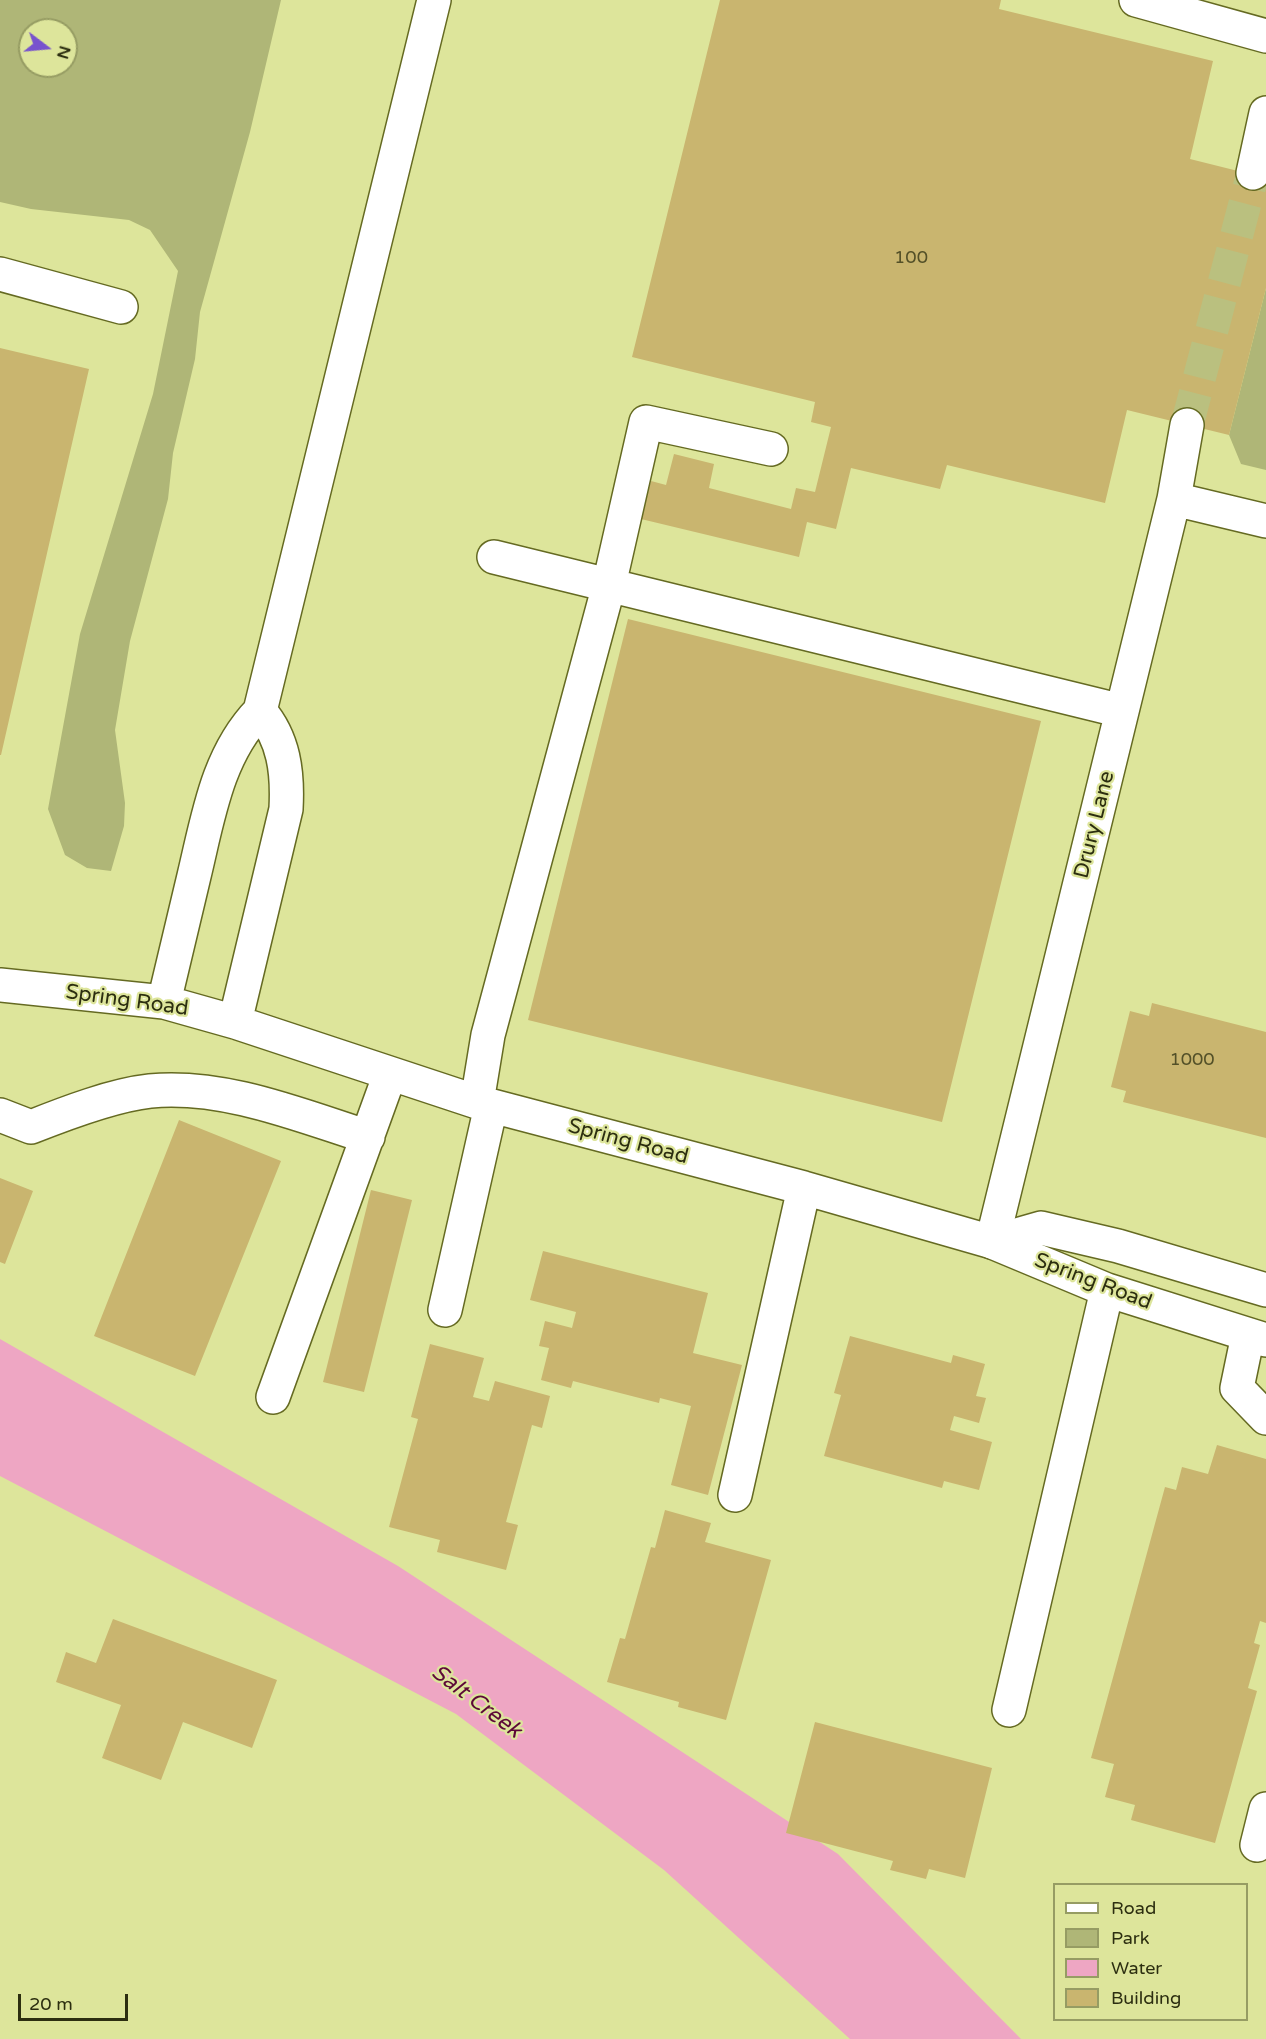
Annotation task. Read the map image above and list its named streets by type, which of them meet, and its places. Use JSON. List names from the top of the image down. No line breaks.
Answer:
{"streets":{"main road":["Drury Lane","Spring Road"]},"crossings":[["Drury Lane","Spring Road"]],"water":["Salt Creek"],"house_numbers":["100","1000"],"legend":["Road","Park","Water","Building"],"scale_bar":"20 m","north":"right"}
